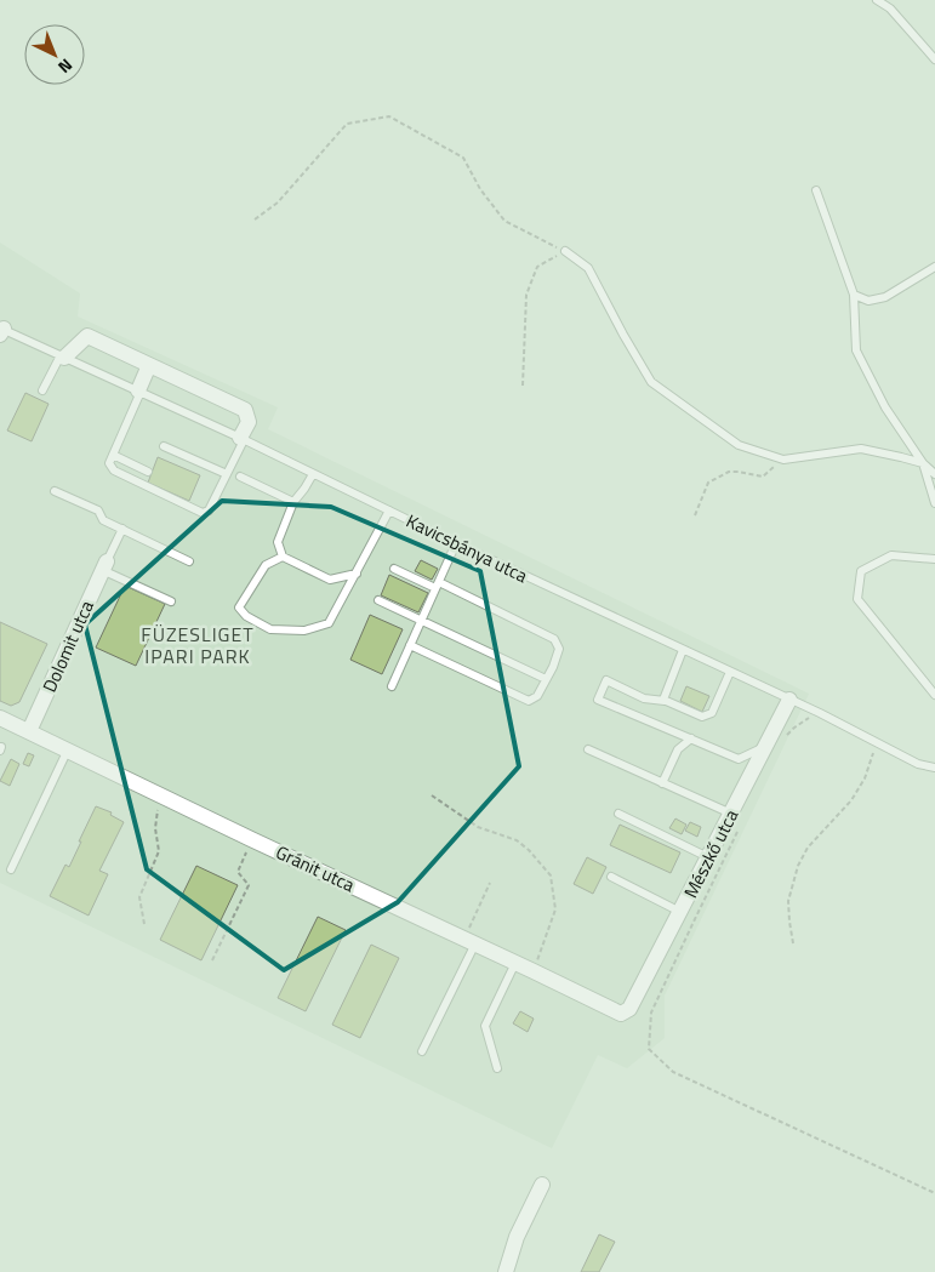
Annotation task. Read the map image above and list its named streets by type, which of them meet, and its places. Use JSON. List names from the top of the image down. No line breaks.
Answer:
{"streets":{"street":["Dolomit utca","Mészkő utca","Gránit utca"],"lane":["Kavicsbánya utca"]},"crossings":[["Kavicsbánya utca","Mészkő utca"],["Dolomit utca","Gránit utca"],["Mészkő utca","Gránit utca"]],"districts":["FÜZESLIGET IPARI PARK"],"north":"bottom right"}
